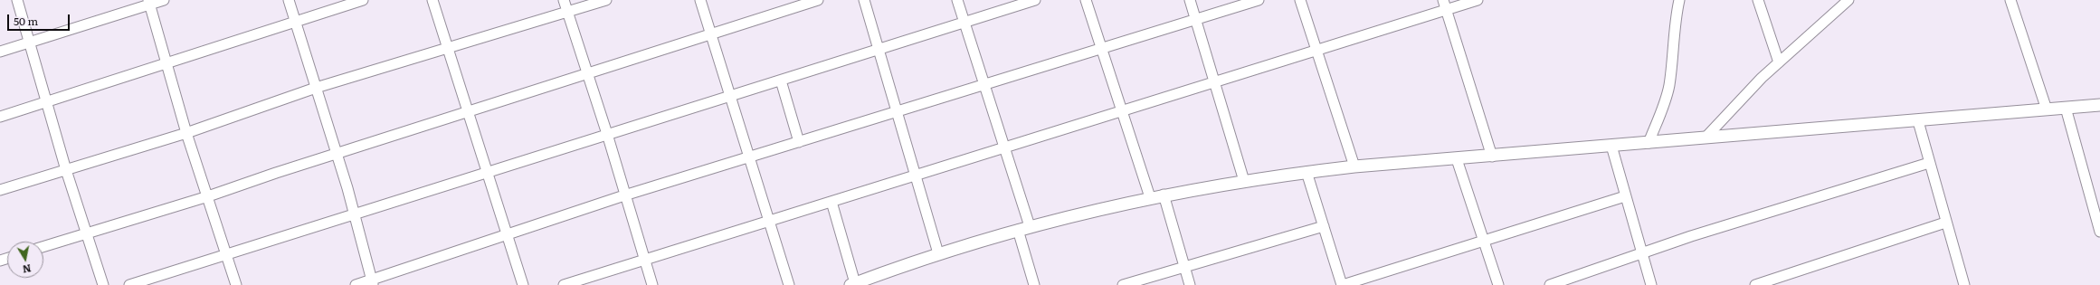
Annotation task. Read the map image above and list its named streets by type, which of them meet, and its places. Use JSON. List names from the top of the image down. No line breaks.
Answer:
{"scale_bar":"50 m","north":"bottom"}
